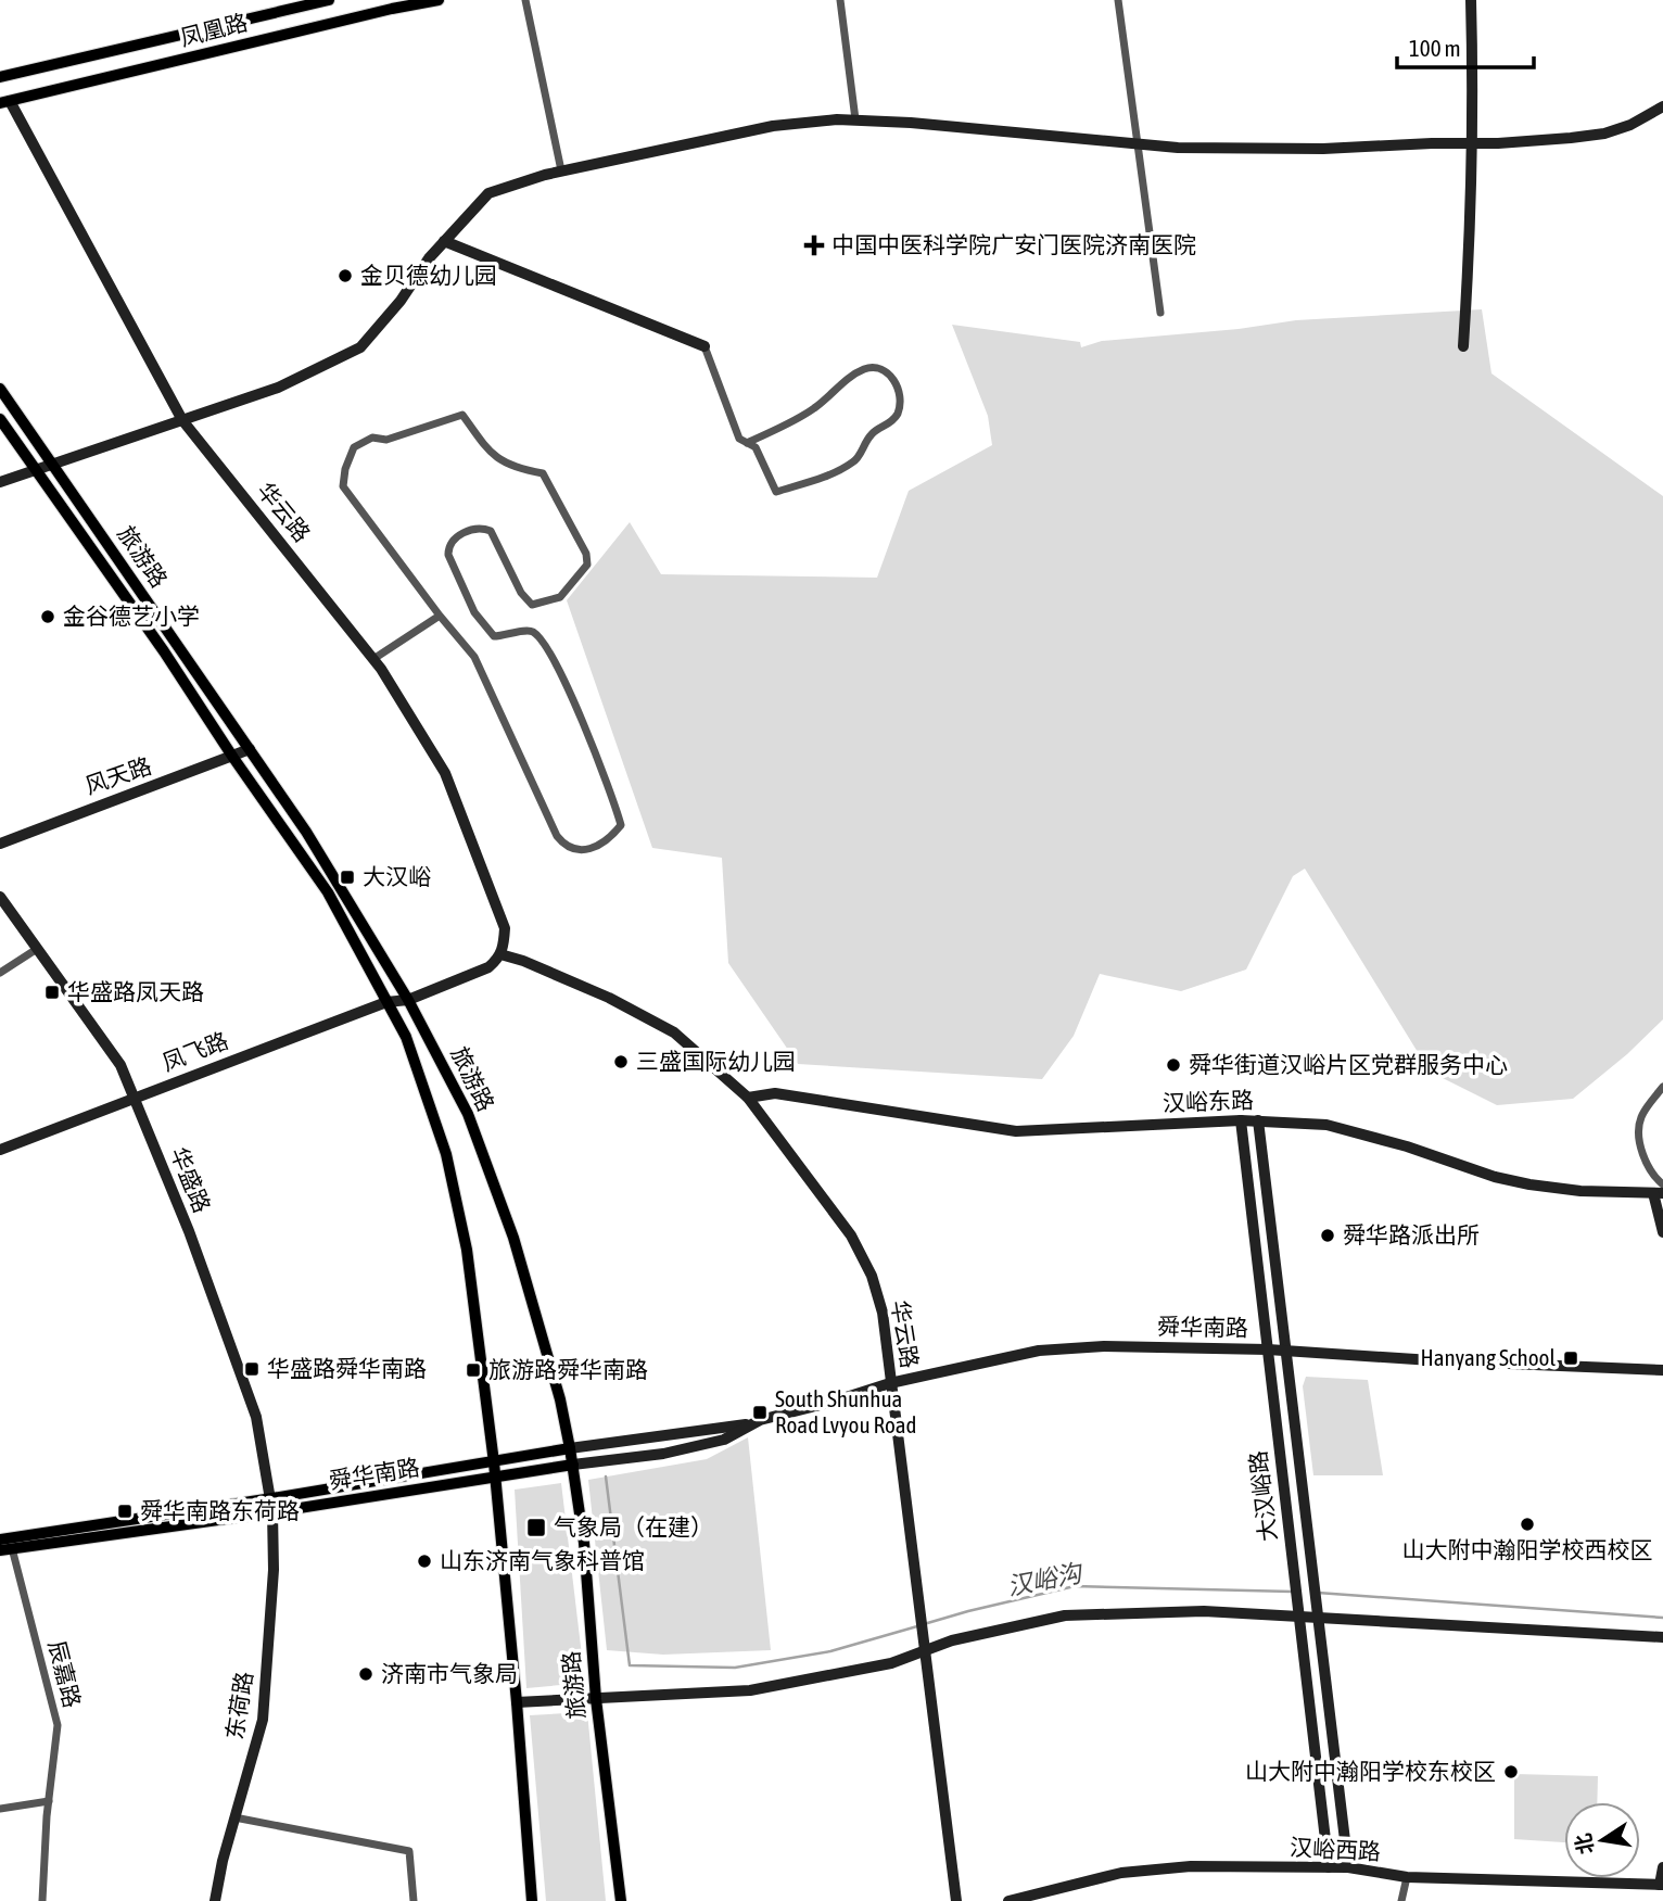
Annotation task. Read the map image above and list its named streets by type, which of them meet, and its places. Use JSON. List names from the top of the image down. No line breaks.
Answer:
{"streets":{"main road":["凤凰路","旅游路","舜华南路"],"street":["华云路","风天路","凤飞路","汉峪东路","华盛路","大汉峪路","辰嘉路","东荷路","汉峪西路"]},"crossings":[["凤凰路","华云路"],["华云路","汉峪东路"],["华云路","舜华南路"],["旅游路","风天路"],["旅游路","凤飞路"],["旅游路","舜华南路"],["凤飞路","华盛路"],["汉峪东路","大汉峪路"],["华盛路","舜华南路"],["华盛路","东荷路"],["舜华南路","大汉峪路"],["舜华南路","辰嘉路"],["舜华南路","东荷路"],["大汉峪路","汉峪西路"]],"water":["汉峪沟"],"places":{"health":["中国中医科学院广安门医院济南医院"],"other":["金贝德幼儿园","金谷德艺小学","三盛国际幼儿园","舜华街道汉峪片区党群服务中心","舜华路派出所","山大附中瀚阳学校西校区","山东济南气象科普馆","济南市气象局","山大附中瀚阳学校东校区"],"transit":["大汉峪","华盛路凤天路","Hanyang School","华盛路舜华南路","旅游路舜华南路","South Shunhua Road Lvyou Road","舜华南路东荷路","气象局（在建）"]},"scale_bar":"100 m","north":"left"}
